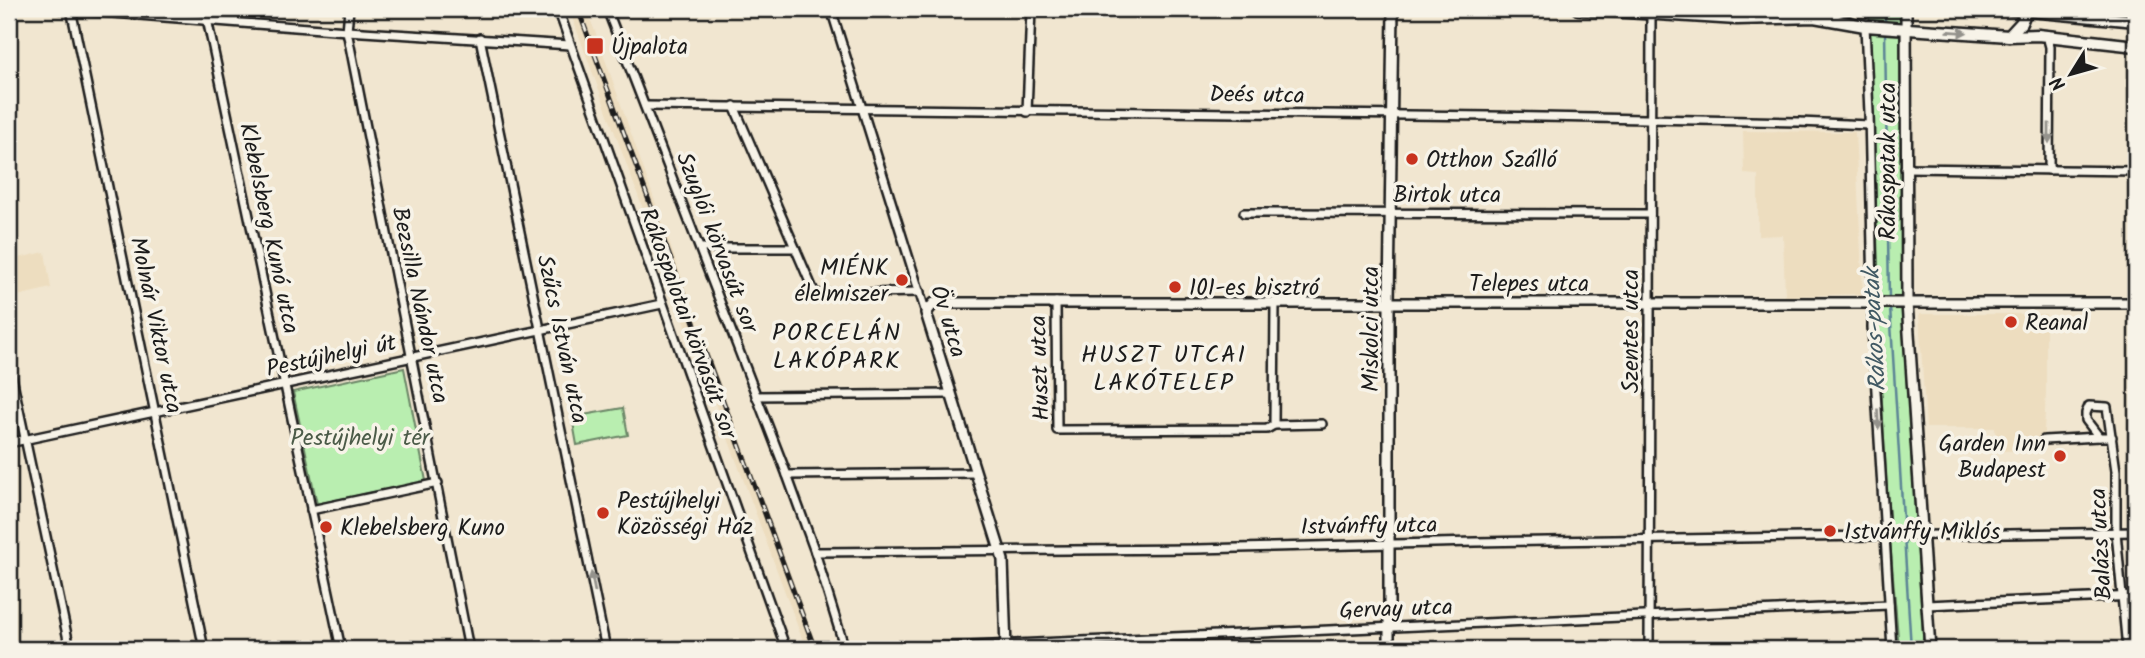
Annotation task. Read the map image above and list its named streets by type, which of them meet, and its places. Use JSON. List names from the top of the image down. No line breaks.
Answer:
{"streets":{"street":["Deés utca","Rákospatak utca","Birtok utca","Klebelsberg Kunó utca","Szuglói körvasút sor","Telepes utca","Bezsilla Nándor utca","Öv utca","Rákospalotai körvasút sor","Molnár Viktor utca","Miskolci utca","Szentes utca","Szűcs István utca","Pestújhelyi út","Huszt utca","Istvánffy utca","Balázs utca","Gervay utca"]},"crossings":[["Deés utca","Rákospatak utca"],["Deés utca","Szuglói körvasút sor"],["Deés utca","Öv utca"],["Deés utca","Miskolci utca"],["Deés utca","Szentes utca"],["Rákospatak utca","Telepes utca"],["Rákospatak utca","Istvánffy utca"],["Rákospatak utca","Gervay utca"],["Birtok utca","Miskolci utca"],["Birtok utca","Szentes utca"],["Klebelsberg Kunó utca","Pestújhelyi út"],["Szuglói körvasút sor","Istvánffy utca"],["Telepes utca","Öv utca"],["Telepes utca","Miskolci utca"],["Telepes utca","Szentes utca"],["Telepes utca","Huszt utca"],["Bezsilla Nándor utca","Pestújhelyi út"],["Öv utca","Istvánffy utca"],["Öv utca","Gervay utca"],["Rákospalotai körvasút sor","Pestújhelyi út"],["Molnár Viktor utca","Pestújhelyi út"],["Miskolci utca","Istvánffy utca"],["Miskolci utca","Gervay utca"],["Szentes utca","Istvánffy utca"],["Szentes utca","Gervay utca"],["Szűcs István utca","Pestújhelyi út"],["Istvánffy utca","Balázs utca"]],"one_way":["Szűcs István utca"],"districts":["PORCELÁN LAKÓPARK","HUSZT UTCAI LAKÓTELEP"],"water":["Rákos-patak"],"parks":["Pestújhelyi tér"],"places":{"transit":["Újpalota"],"other":["Otthon Szálló","MIÉNK élelmiszer","101-es bisztró","Reanal","Garden Inn Budapest","Pestújhelyi Közösségi Ház","Klebelsberg Kuno","Istvánffy Miklós"]},"north":"bottom left"}
